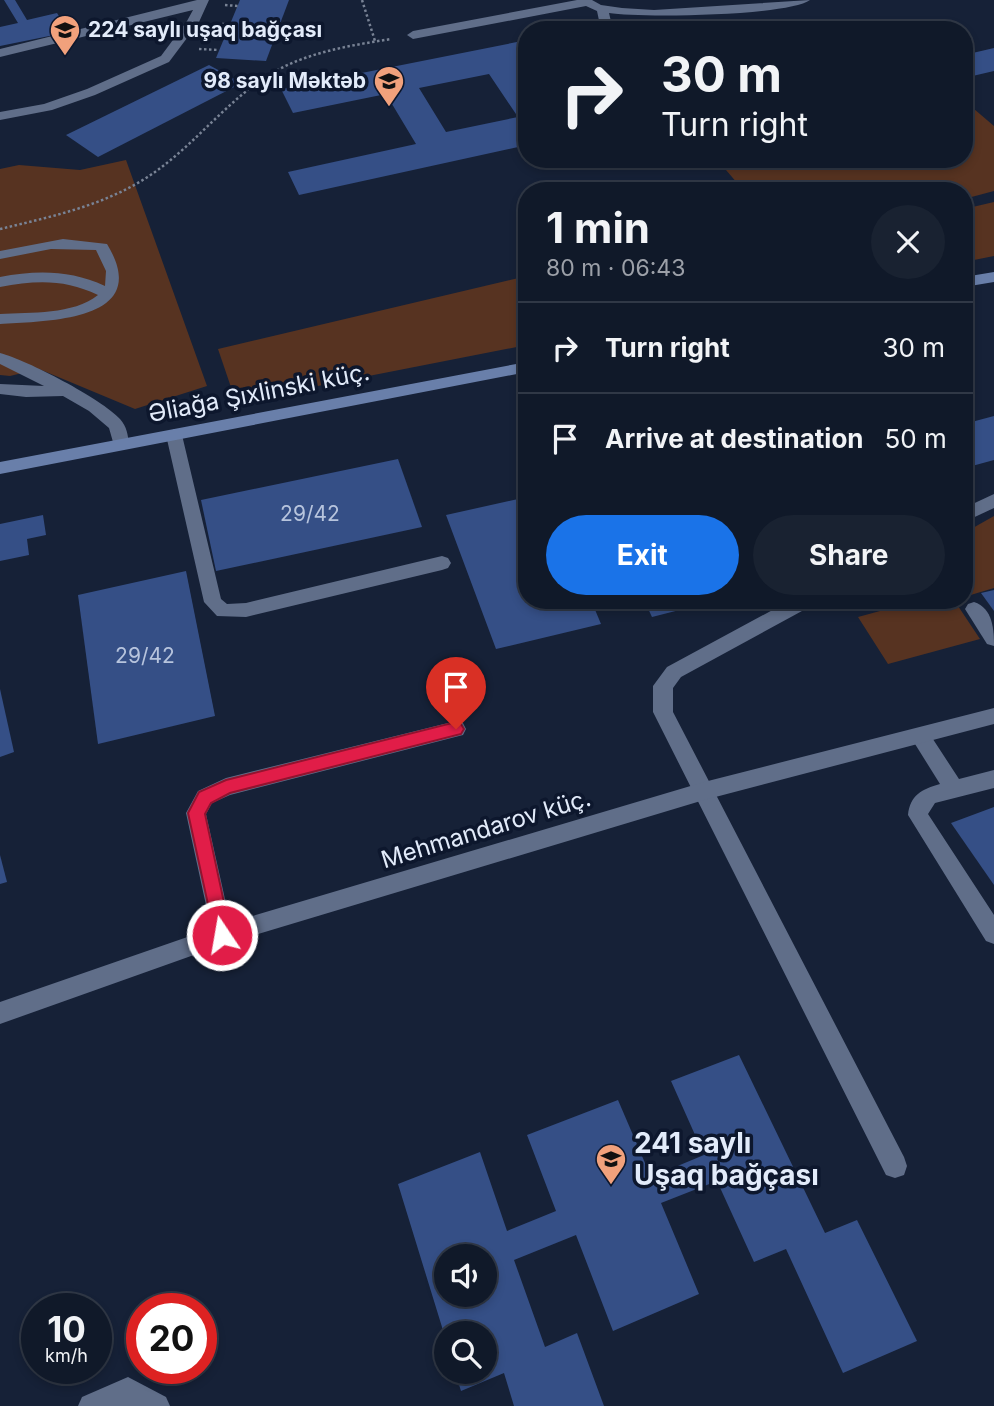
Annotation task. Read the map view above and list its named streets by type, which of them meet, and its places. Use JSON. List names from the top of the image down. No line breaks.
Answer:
{"streets":{"main road":["Əliağa Şıxlinski küç."],"street":["Mehmandarov küç."]},"places":{"school or university":["224 saylı uşaq bağçası","98 saylı Məktəb","241 saylı Uşaq bağçası"]},"house_numbers":["29/42","29/42"],"page":{"turn":["30 m","Turn right"],"heading":["1 min","80 m · 06:43"],"list":[{"name":"Turn right","value":"30 m"},{"name":"Arrive at destination","value":"50 m"}],"buttons":["Exit","Share"],"speed":"10 km/h","limit":"20"}}
